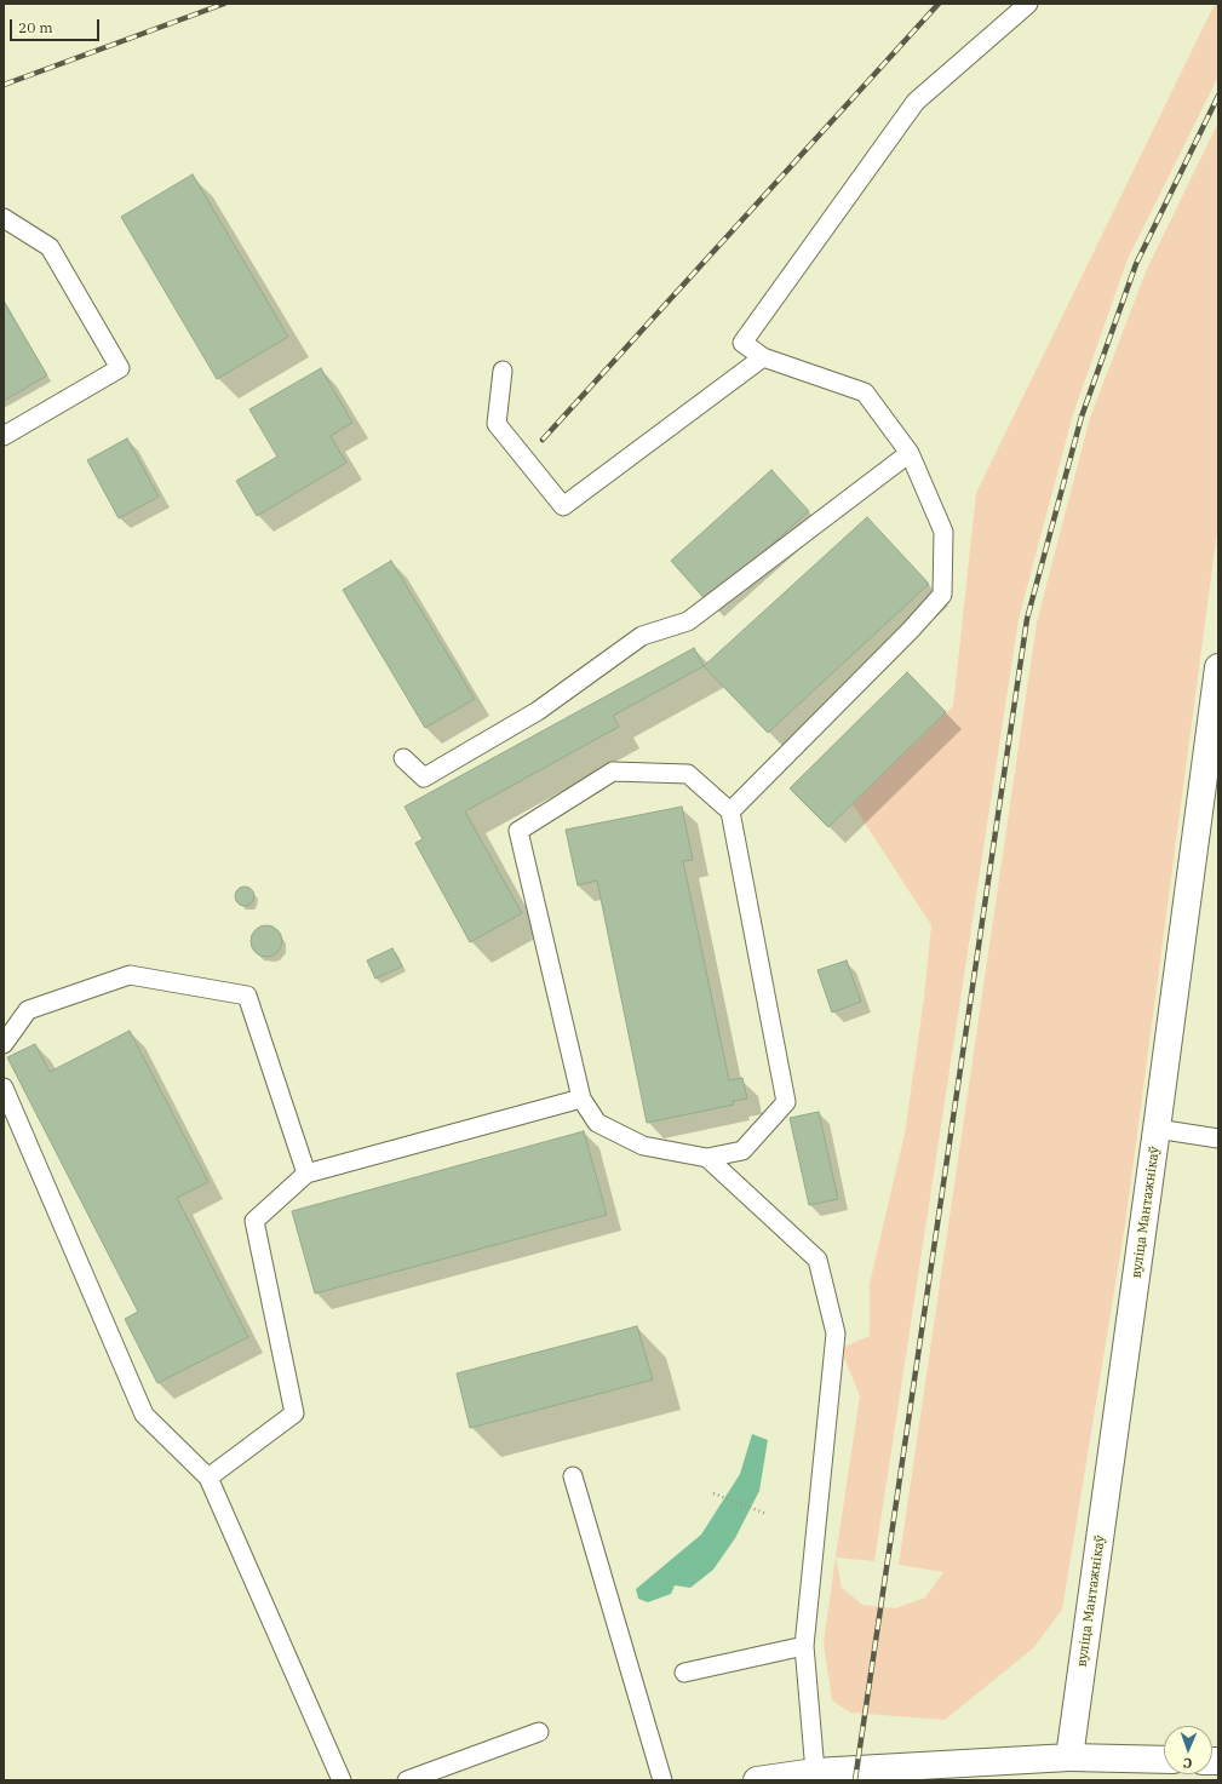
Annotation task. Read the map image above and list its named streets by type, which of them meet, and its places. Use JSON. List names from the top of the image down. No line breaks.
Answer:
{"streets":{"main road":["вуліца Мантажнікаў"]},"scale_bar":"20 m","north":"bottom"}
